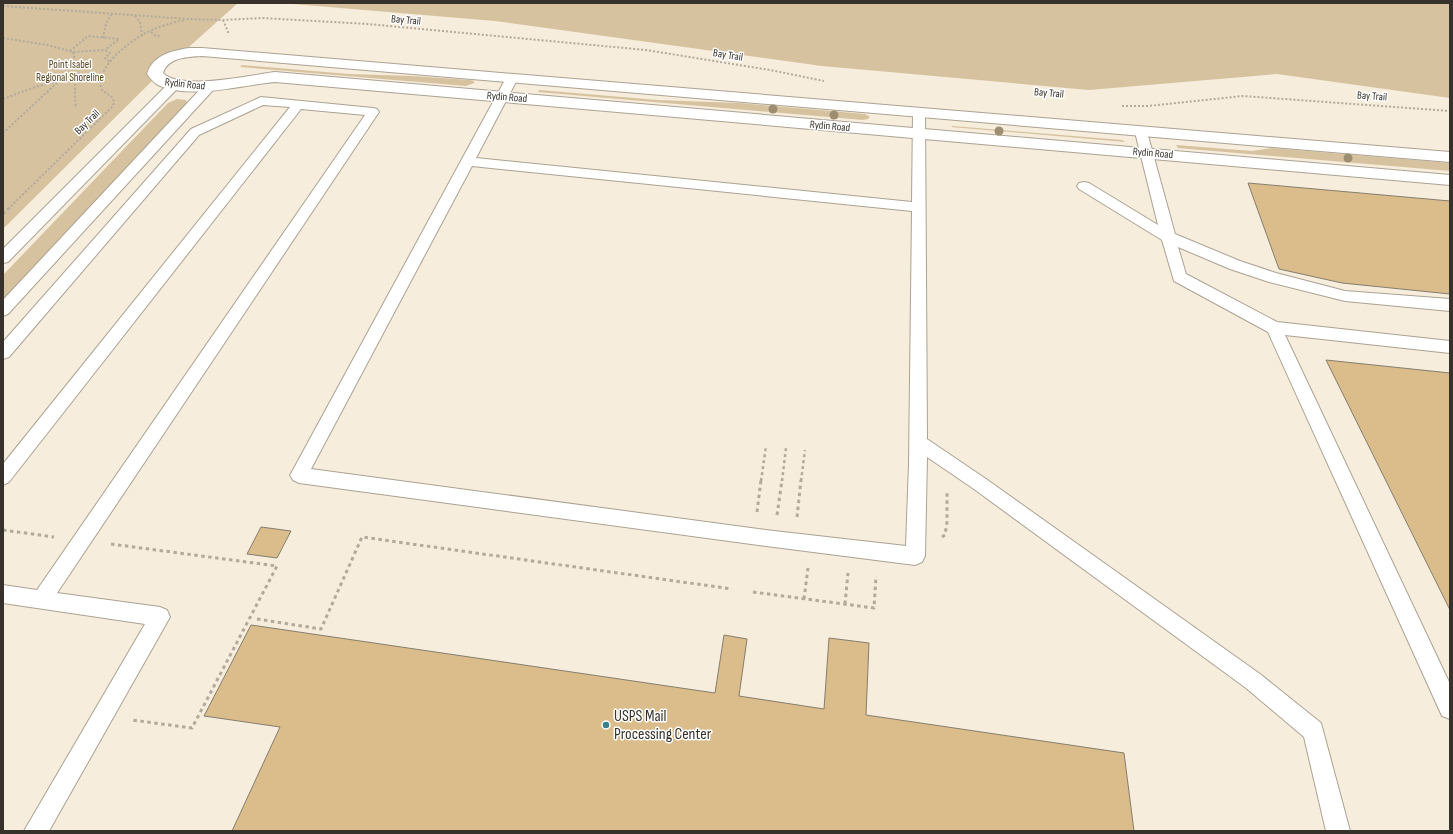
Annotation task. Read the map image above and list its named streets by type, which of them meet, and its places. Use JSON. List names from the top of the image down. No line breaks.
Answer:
{"streets":{"street":["Rydin Road"],"path":["Bay Trail"]},"parks":["Point Isabel Regional Shoreline"],"places":["USPS Mail Processing Center"]}
